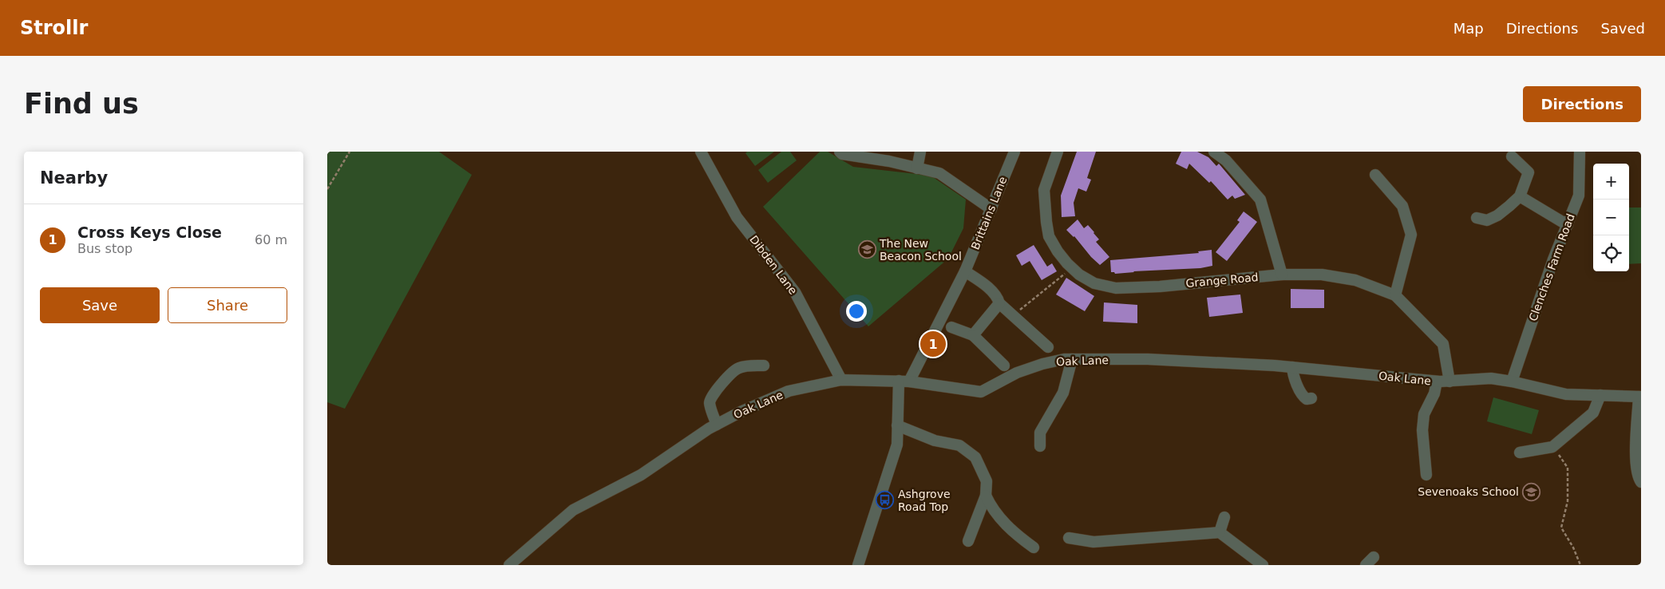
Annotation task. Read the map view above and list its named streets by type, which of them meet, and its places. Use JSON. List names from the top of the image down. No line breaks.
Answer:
{"streets":{"street":["Brittains Lane","Dibden Lane","Clenches Farm Road","Grange Road","Oak Lane"]},"crossings":[["Brittains Lane","Oak Lane"],["Dibden Lane","Oak Lane"],["Clenches Farm Road","Oak Lane"],["Grange Road","Oak Lane"]],"places":{"school or university":["The New Beacon School","Sevenoaks School"],"bus stop":["Ashgrove Road Top"]},"page":{"header":"Strollr","nav":["Map","Directions","Saved"],"buttons":["Directions",["Save","Share"]],"title":"Find us","heading":"Nearby","map_buttons":["+","−"],"list":[{"mark":"1","name":"Cross Keys Close","note":"Bus stop","value":"60 m"}],"pins":"1"}}
